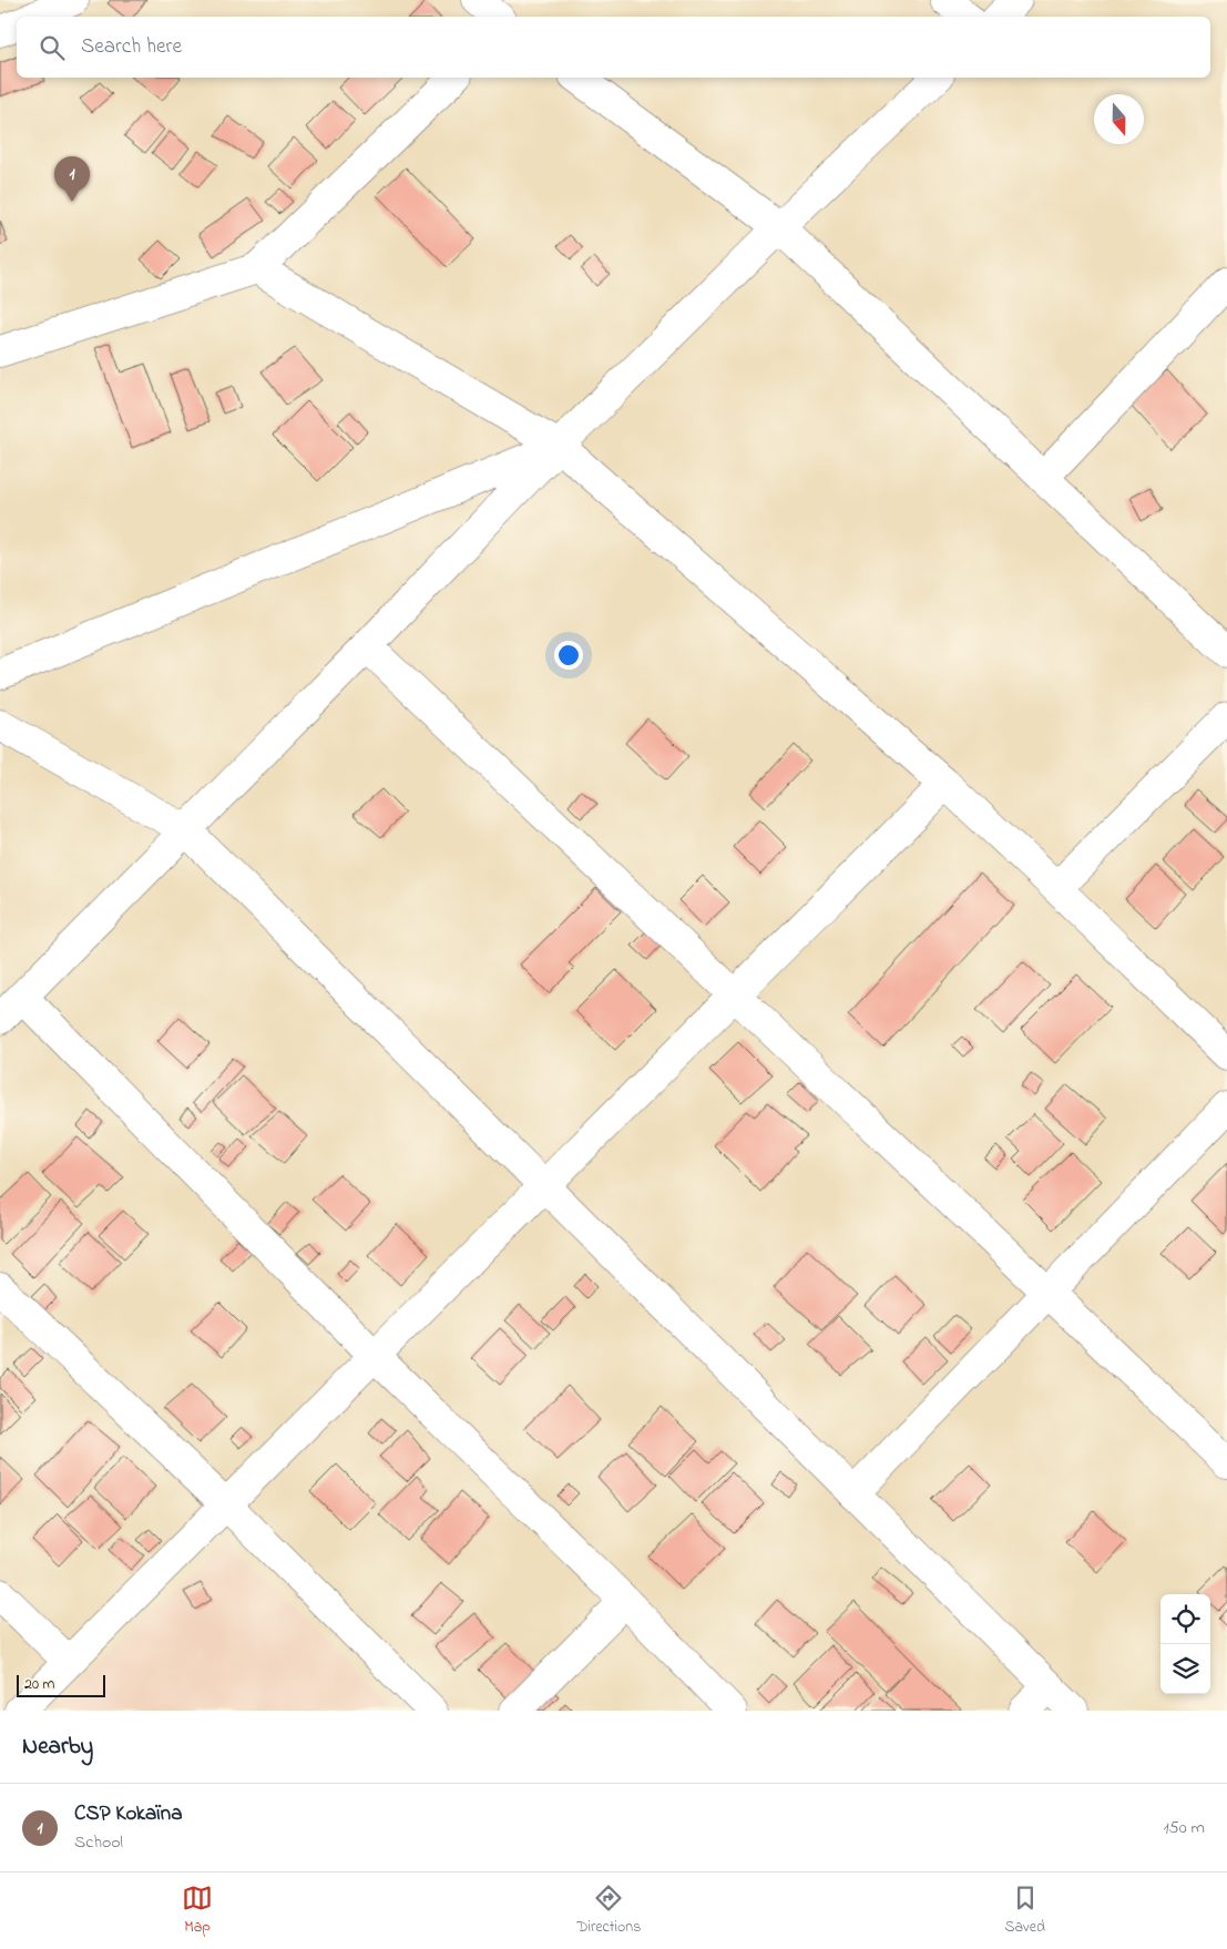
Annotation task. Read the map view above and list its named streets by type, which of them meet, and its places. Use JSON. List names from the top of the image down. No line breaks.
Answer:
{"scale_bar":"20 m","north":"bottom","page":{"search":"Search here","pins":"1","scale":"20 m","heading":"Nearby","list":[{"mark":"1","name":"CSP Kokaïna","note":"School","value":"150 m"}],"nav":["Map","Directions","Saved"]}}
